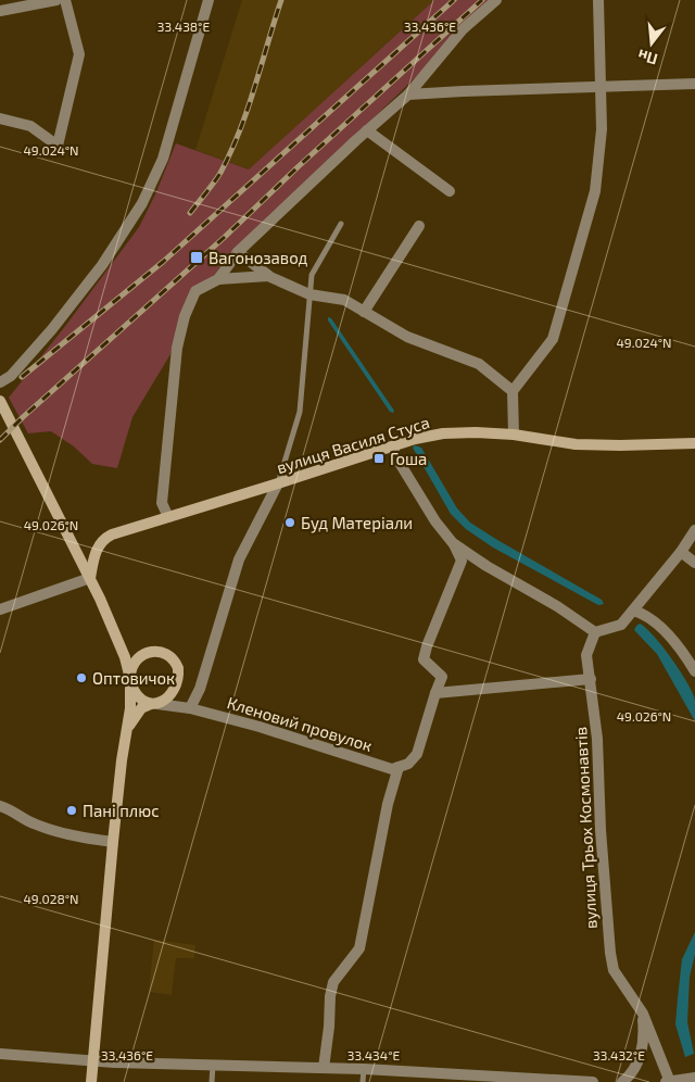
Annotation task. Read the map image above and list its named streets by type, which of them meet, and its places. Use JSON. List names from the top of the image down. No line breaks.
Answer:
{"streets":{"main road":["вулиця Василя Стуса"],"street":["Кленовий провулок","вулиця Трьох Космонавтів"]},"places":{"transit":["Вагонозавод","Гоша"],"other":["Буд Матерiали","Оптовичок","Пані плюс"]},"north":"bottom","coordinates":["33.438°E","33.436°E","49.024°N","49.026°N","49.028°N","33.434°E","33.432°E"]}
